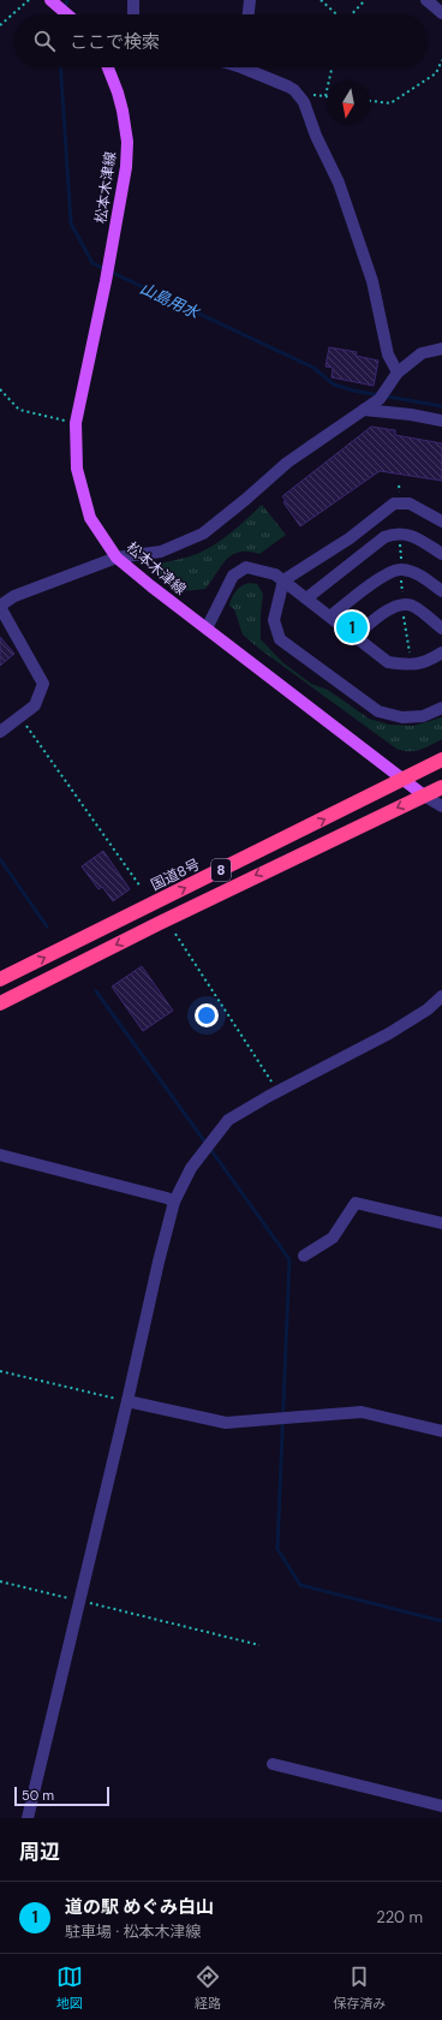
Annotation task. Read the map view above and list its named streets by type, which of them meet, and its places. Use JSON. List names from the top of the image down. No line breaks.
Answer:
{"streets":{"highway":["8","国道8号"],"main road":["松本木津線"]},"crossings":[["松本木津線","8"],["松本木津線","国道8号"]],"water":["山島用水"],"scale_bar":"50 m","north":"bottom","page":{"search":"ここで検索","pins":"1","scale":"50 m","heading":"周辺","list":[{"mark":"1","name":"道の駅 めぐみ白山","note":"駐車場 · 松本木津線","value":"220 m"}],"nav":["地図","経路","保存済み"]}}
